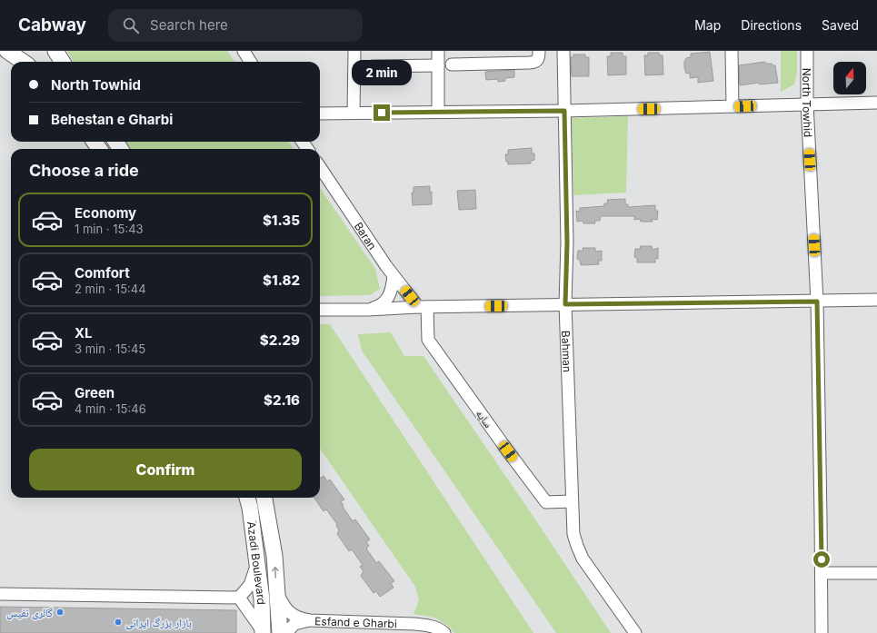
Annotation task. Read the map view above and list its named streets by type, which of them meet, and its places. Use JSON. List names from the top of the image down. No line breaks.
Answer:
{"streets":{"main road":["َAzadi Boulevard"],"street":["North Towhid","‌‌Baran","Bahman","سایه","Esfand e Gharbi"]},"crossings":[["‌‌Baran","سایه"],["Bahman","سایه"]],"places":["گالری نفیس","بازار بزرگ ایرانی"],"north":"top","page":{"header":"Cabway","search":"Search here","nav":["Map","Directions","Saved"],"bubble":"2 min","banner":["North Towhid","Behestan e Gharbi"],"heading":"Choose a ride","list":[{"name":"Economy","note":"1 min · 15:43","value":"$1.35"},{"name":"Comfort","note":"2 min · 15:44","value":"$1.82"},{"name":"XL","note":"3 min · 15:45","value":"$2.29"},{"name":"Green","note":"4 min · 15:46","value":"$2.16"}],"buttons":"Confirm"}}
